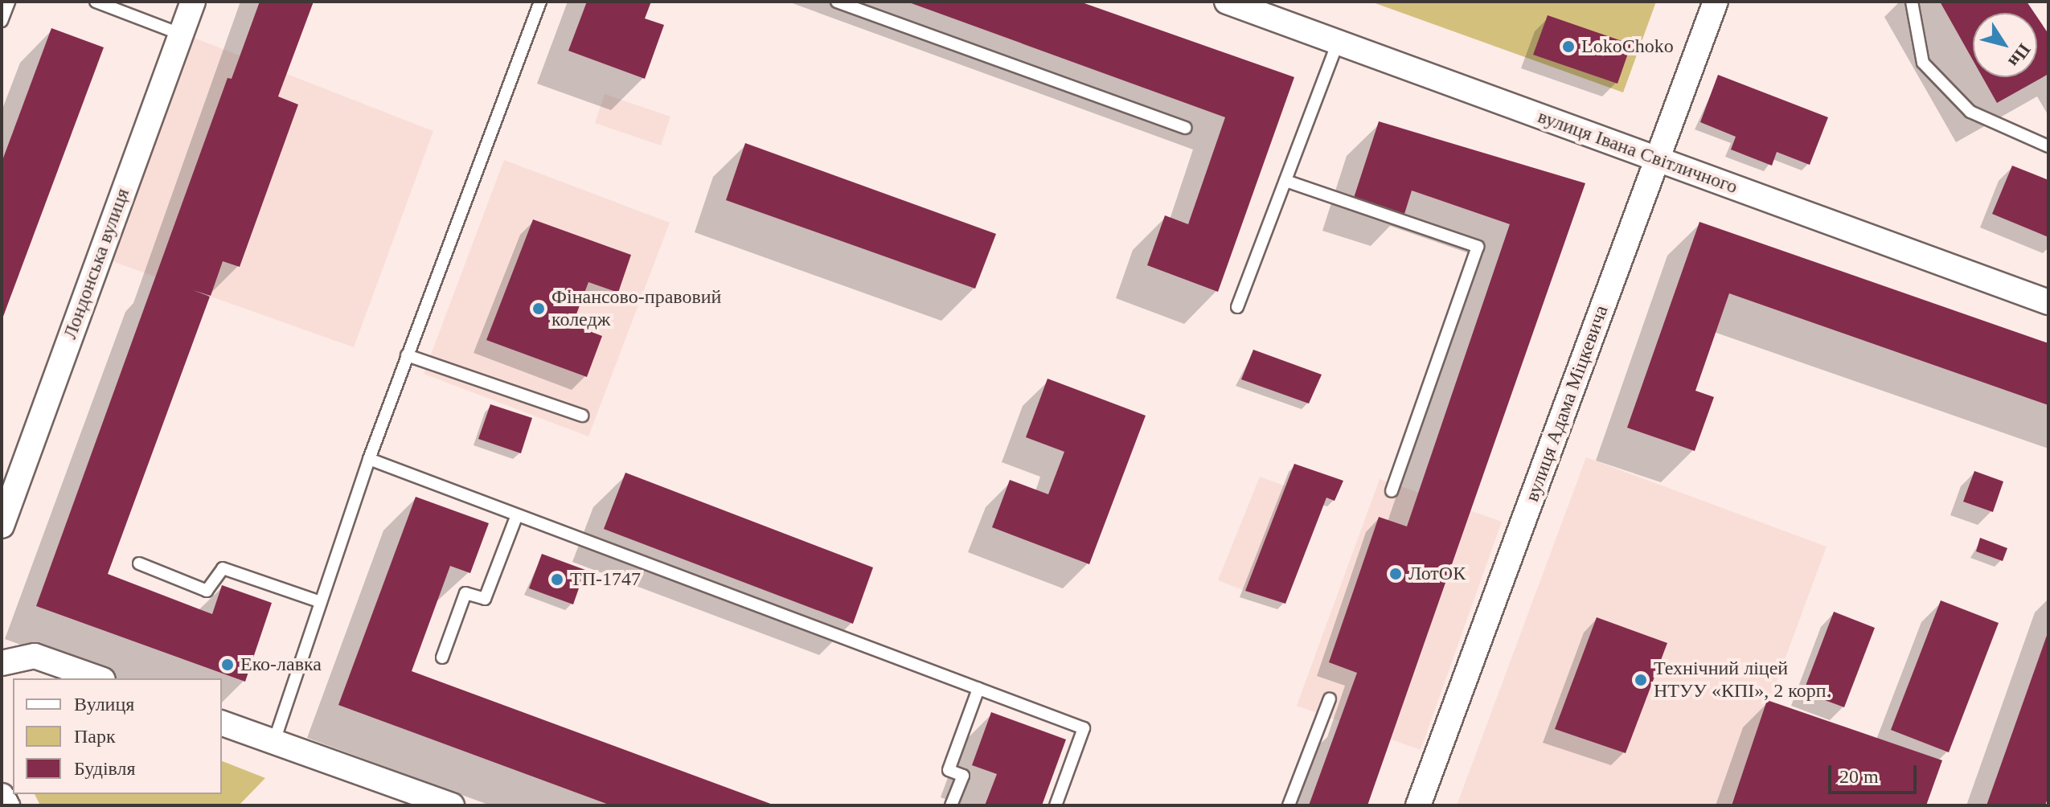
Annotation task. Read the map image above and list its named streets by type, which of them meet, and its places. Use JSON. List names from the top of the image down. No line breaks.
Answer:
{"streets":{"street":["вулиця Івана Світличного","Лондонська вулиця","вулиця Адама Міцкевича"]},"crossings":[["вулиця Івана Світличного","вулиця Адама Міцкевича"]],"places":["LokoChoko","Фінансово-правовий коледж","ЛотОК","ТП-1747","Еко-лавка","Технічний ліцей НТУУ «КПІ», 2 корп."],"legend":["Вулиця","Парк","Будівля"],"scale_bar":"20 m","north":"bottom right"}
